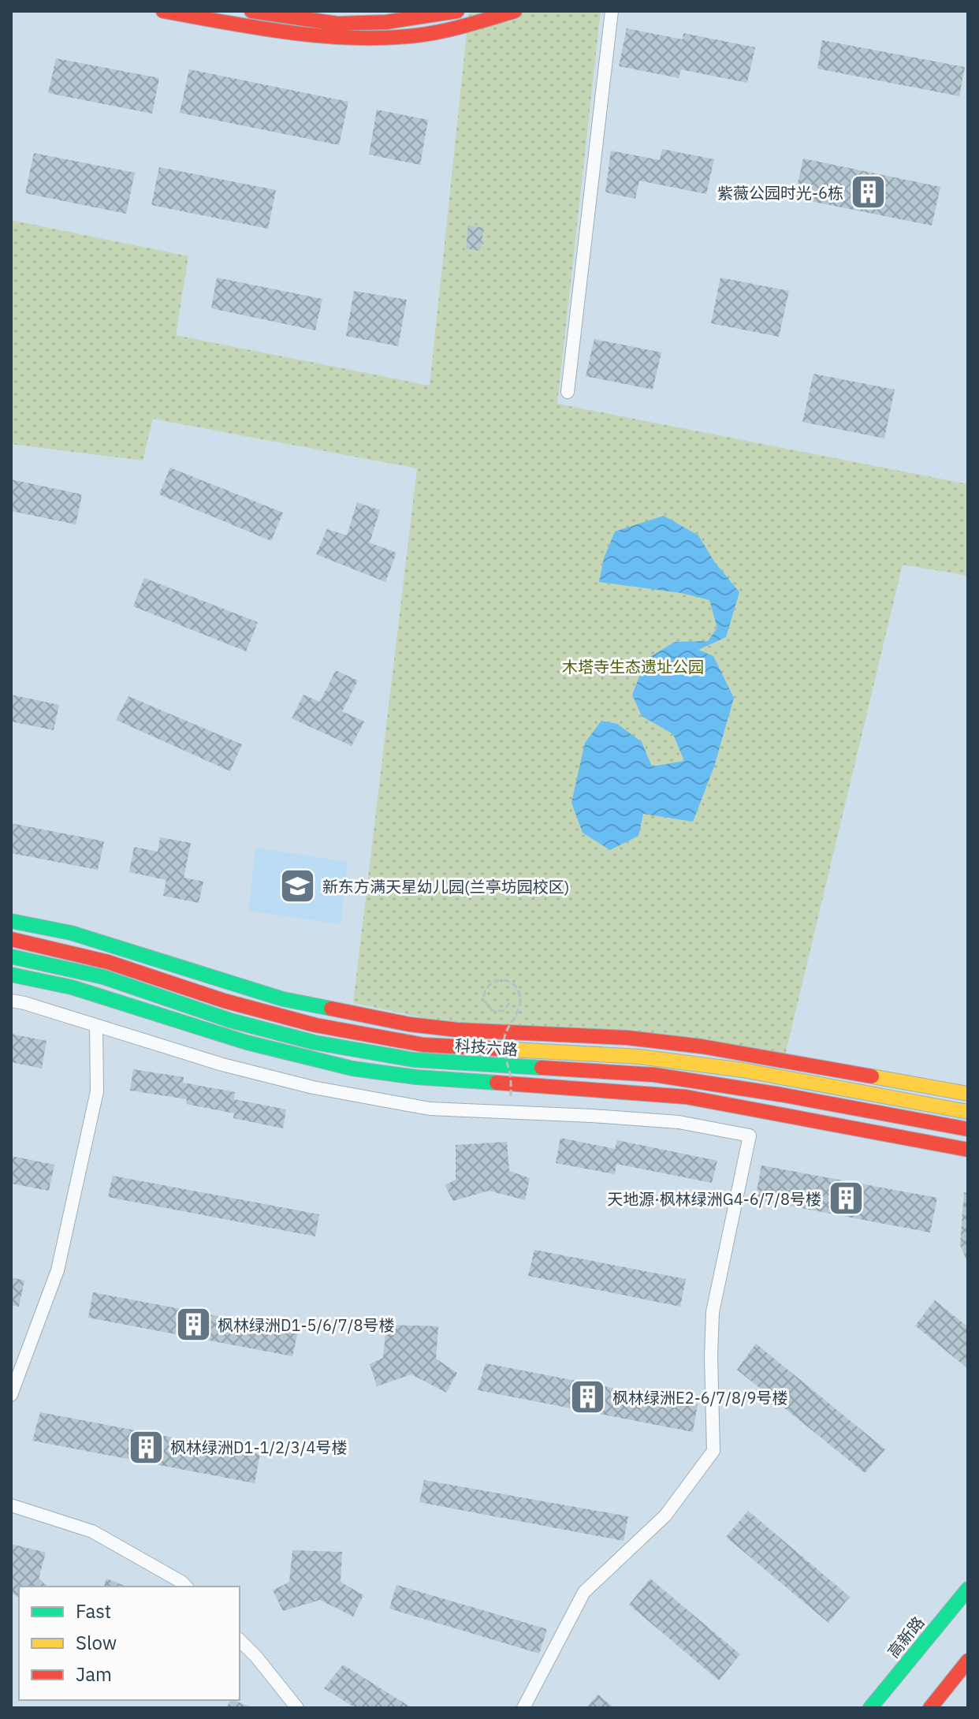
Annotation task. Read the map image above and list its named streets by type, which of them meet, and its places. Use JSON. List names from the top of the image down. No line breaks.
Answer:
{"streets":{"main road":["科技六路","高新路"]},"parks":["木塔寺生态遗址公园"],"places":{"building":["紫薇公园时光-6栋","天地源·枫林绿洲G4-6/7/8号楼","枫林绿洲D1-5/6/7/8号楼","枫林绿洲E2-6/7/8/9号楼","枫林绿洲D1-1/2/3/4号楼"],"school or university":["新东方满天星幼儿园(兰亭坊园校区)"]},"legend":["Fast","Slow","Jam"]}
